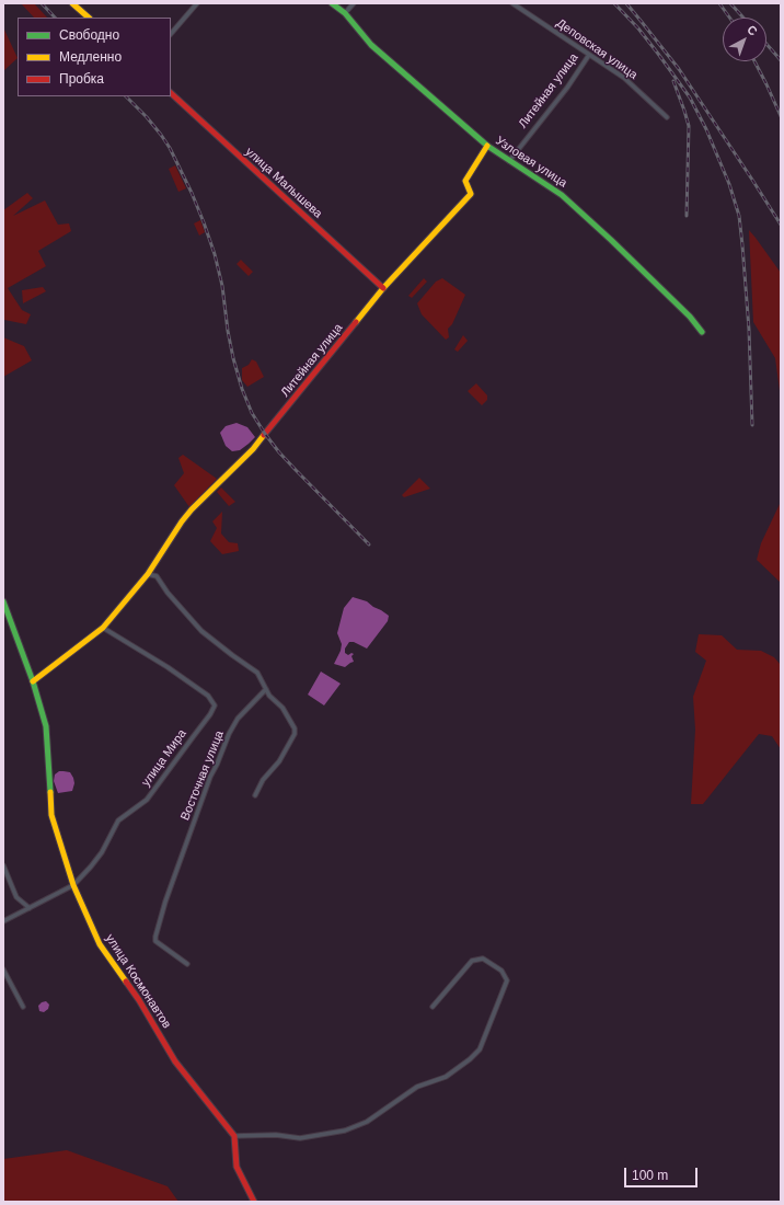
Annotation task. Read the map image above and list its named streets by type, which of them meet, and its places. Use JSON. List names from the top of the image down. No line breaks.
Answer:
{"streets":{"street":["Деповская улица","Литейная улица","Узловая улица","улица Малышева","улица Мира","Восточная улица","улица Космонавтов"]},"crossings":[["Деповская улица","Литейная улица"],["Литейная улица","Узловая улица"],["Литейная улица","улица Малышева"],["Литейная улица","улица Мира"],["Литейная улица","улица Космонавтов"],["улица Мира","улица Космонавтов"]],"legend":["Свободно","Медленно","Пробка"],"scale_bar":"100 m","north":"top right"}
